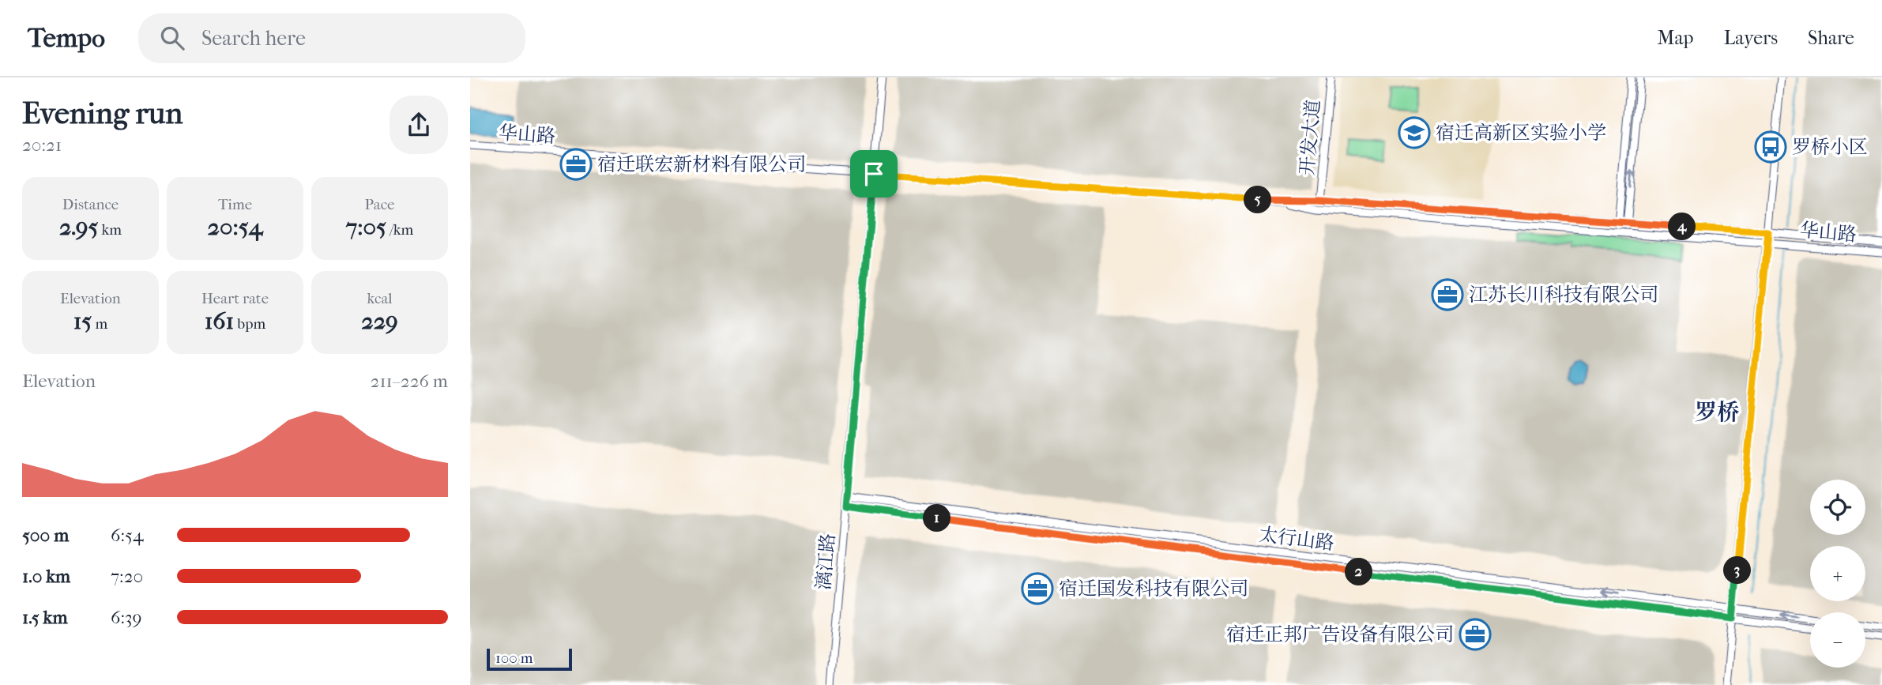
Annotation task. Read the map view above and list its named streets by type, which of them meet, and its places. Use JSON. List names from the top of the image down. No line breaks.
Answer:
{"streets":{"street":["华山路","开发大道","太行山路","漓江路"]},"crossings":[["华山路","开发大道"],["华山路","漓江路"],["太行山路","漓江路"]],"districts":["罗桥"],"places":{"school or university":["宿迁高新区实验小学"],"bus stop":["罗桥小区"],"office":["宿迁联宏新材料有限公司","江苏长川科技有限公司","宿迁国发科技有限公司","宿迁正邦广告设备有限公司"]},"scale_bar":"100 m","page":{"header":"Tempo","search":"Search here","nav":["Map","Layers","Share"],"heading":["Evening run","20:21"],"stats":[["Distance","2.95 km"],["Time","20:54"],["Pace","7:05 /km"],["Elevation","15 m"],["Heart rate","161 bpm"],["kcal","229"]],"pins":["5","4","1","3","2"],"chart":["Elevation","211–226 m"],"map_buttons":["+","−"],"list":[{"name":"500 m","note":"6:54"},{"name":"1.0 km","note":"7:20"},{"name":"1.5 km","note":"6:39"}],"scale":"100 m"}}
